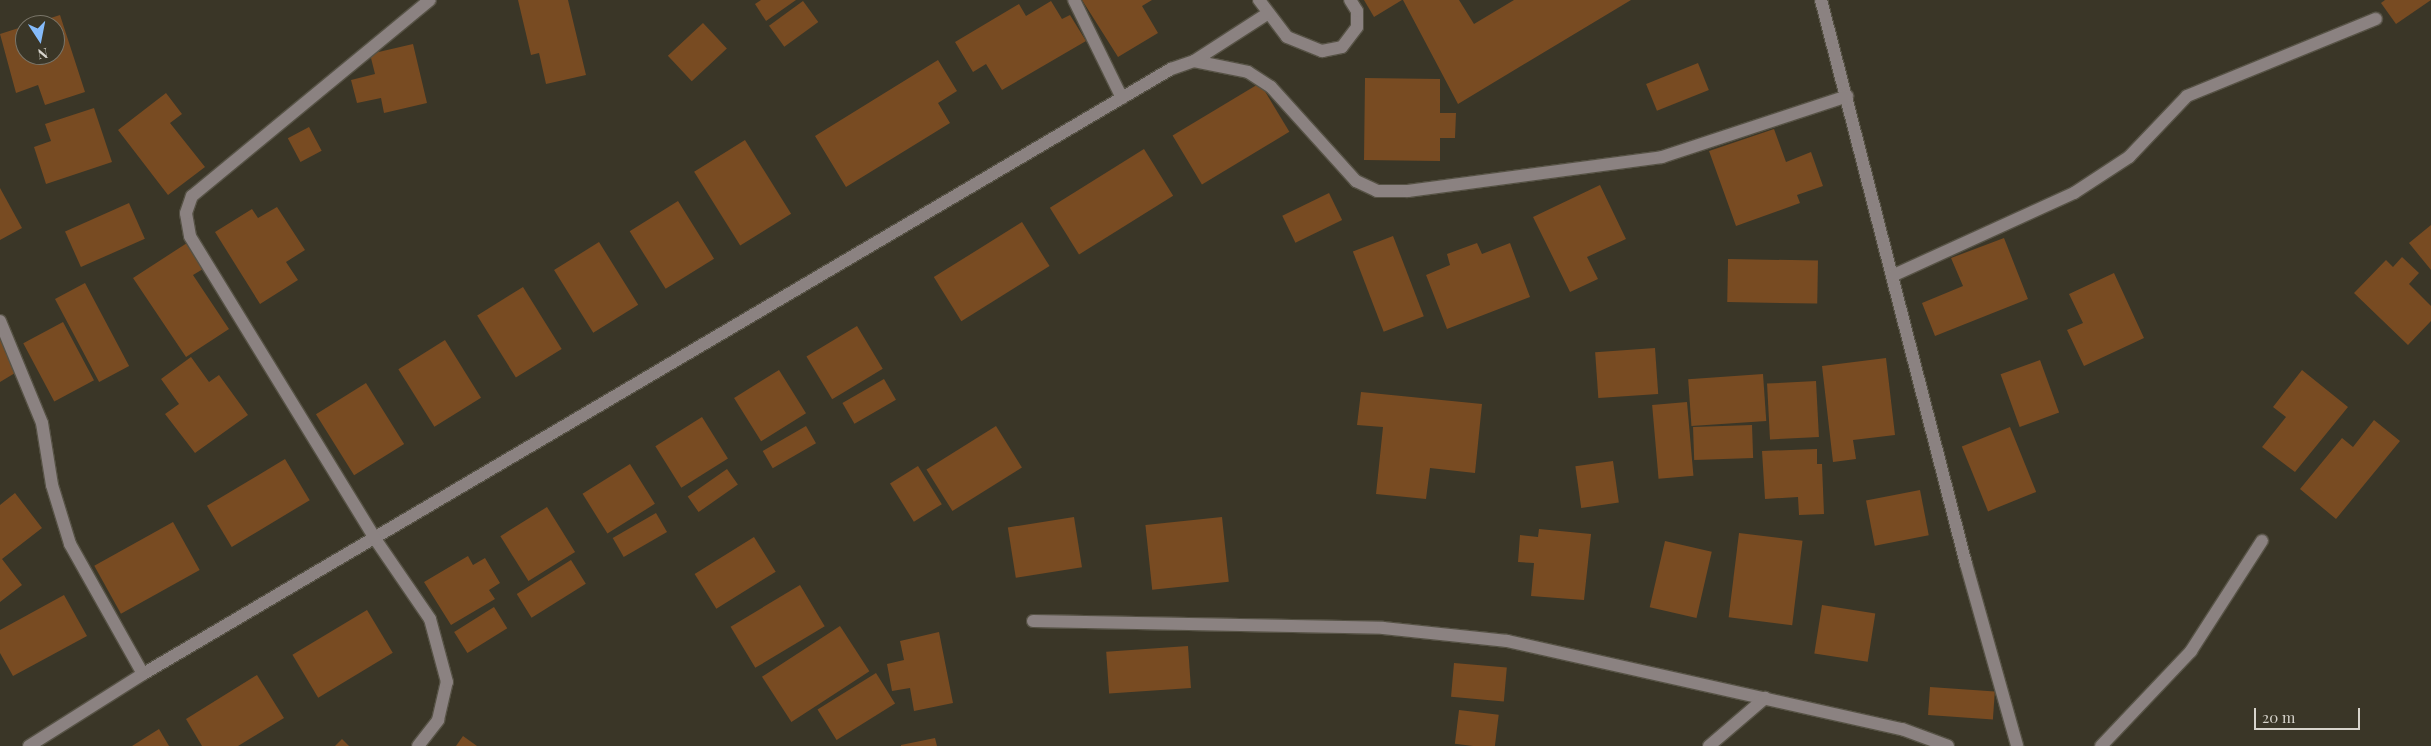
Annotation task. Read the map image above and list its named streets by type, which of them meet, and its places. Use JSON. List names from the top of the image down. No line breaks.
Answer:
{"scale_bar":"20 m","north":"bottom"}
